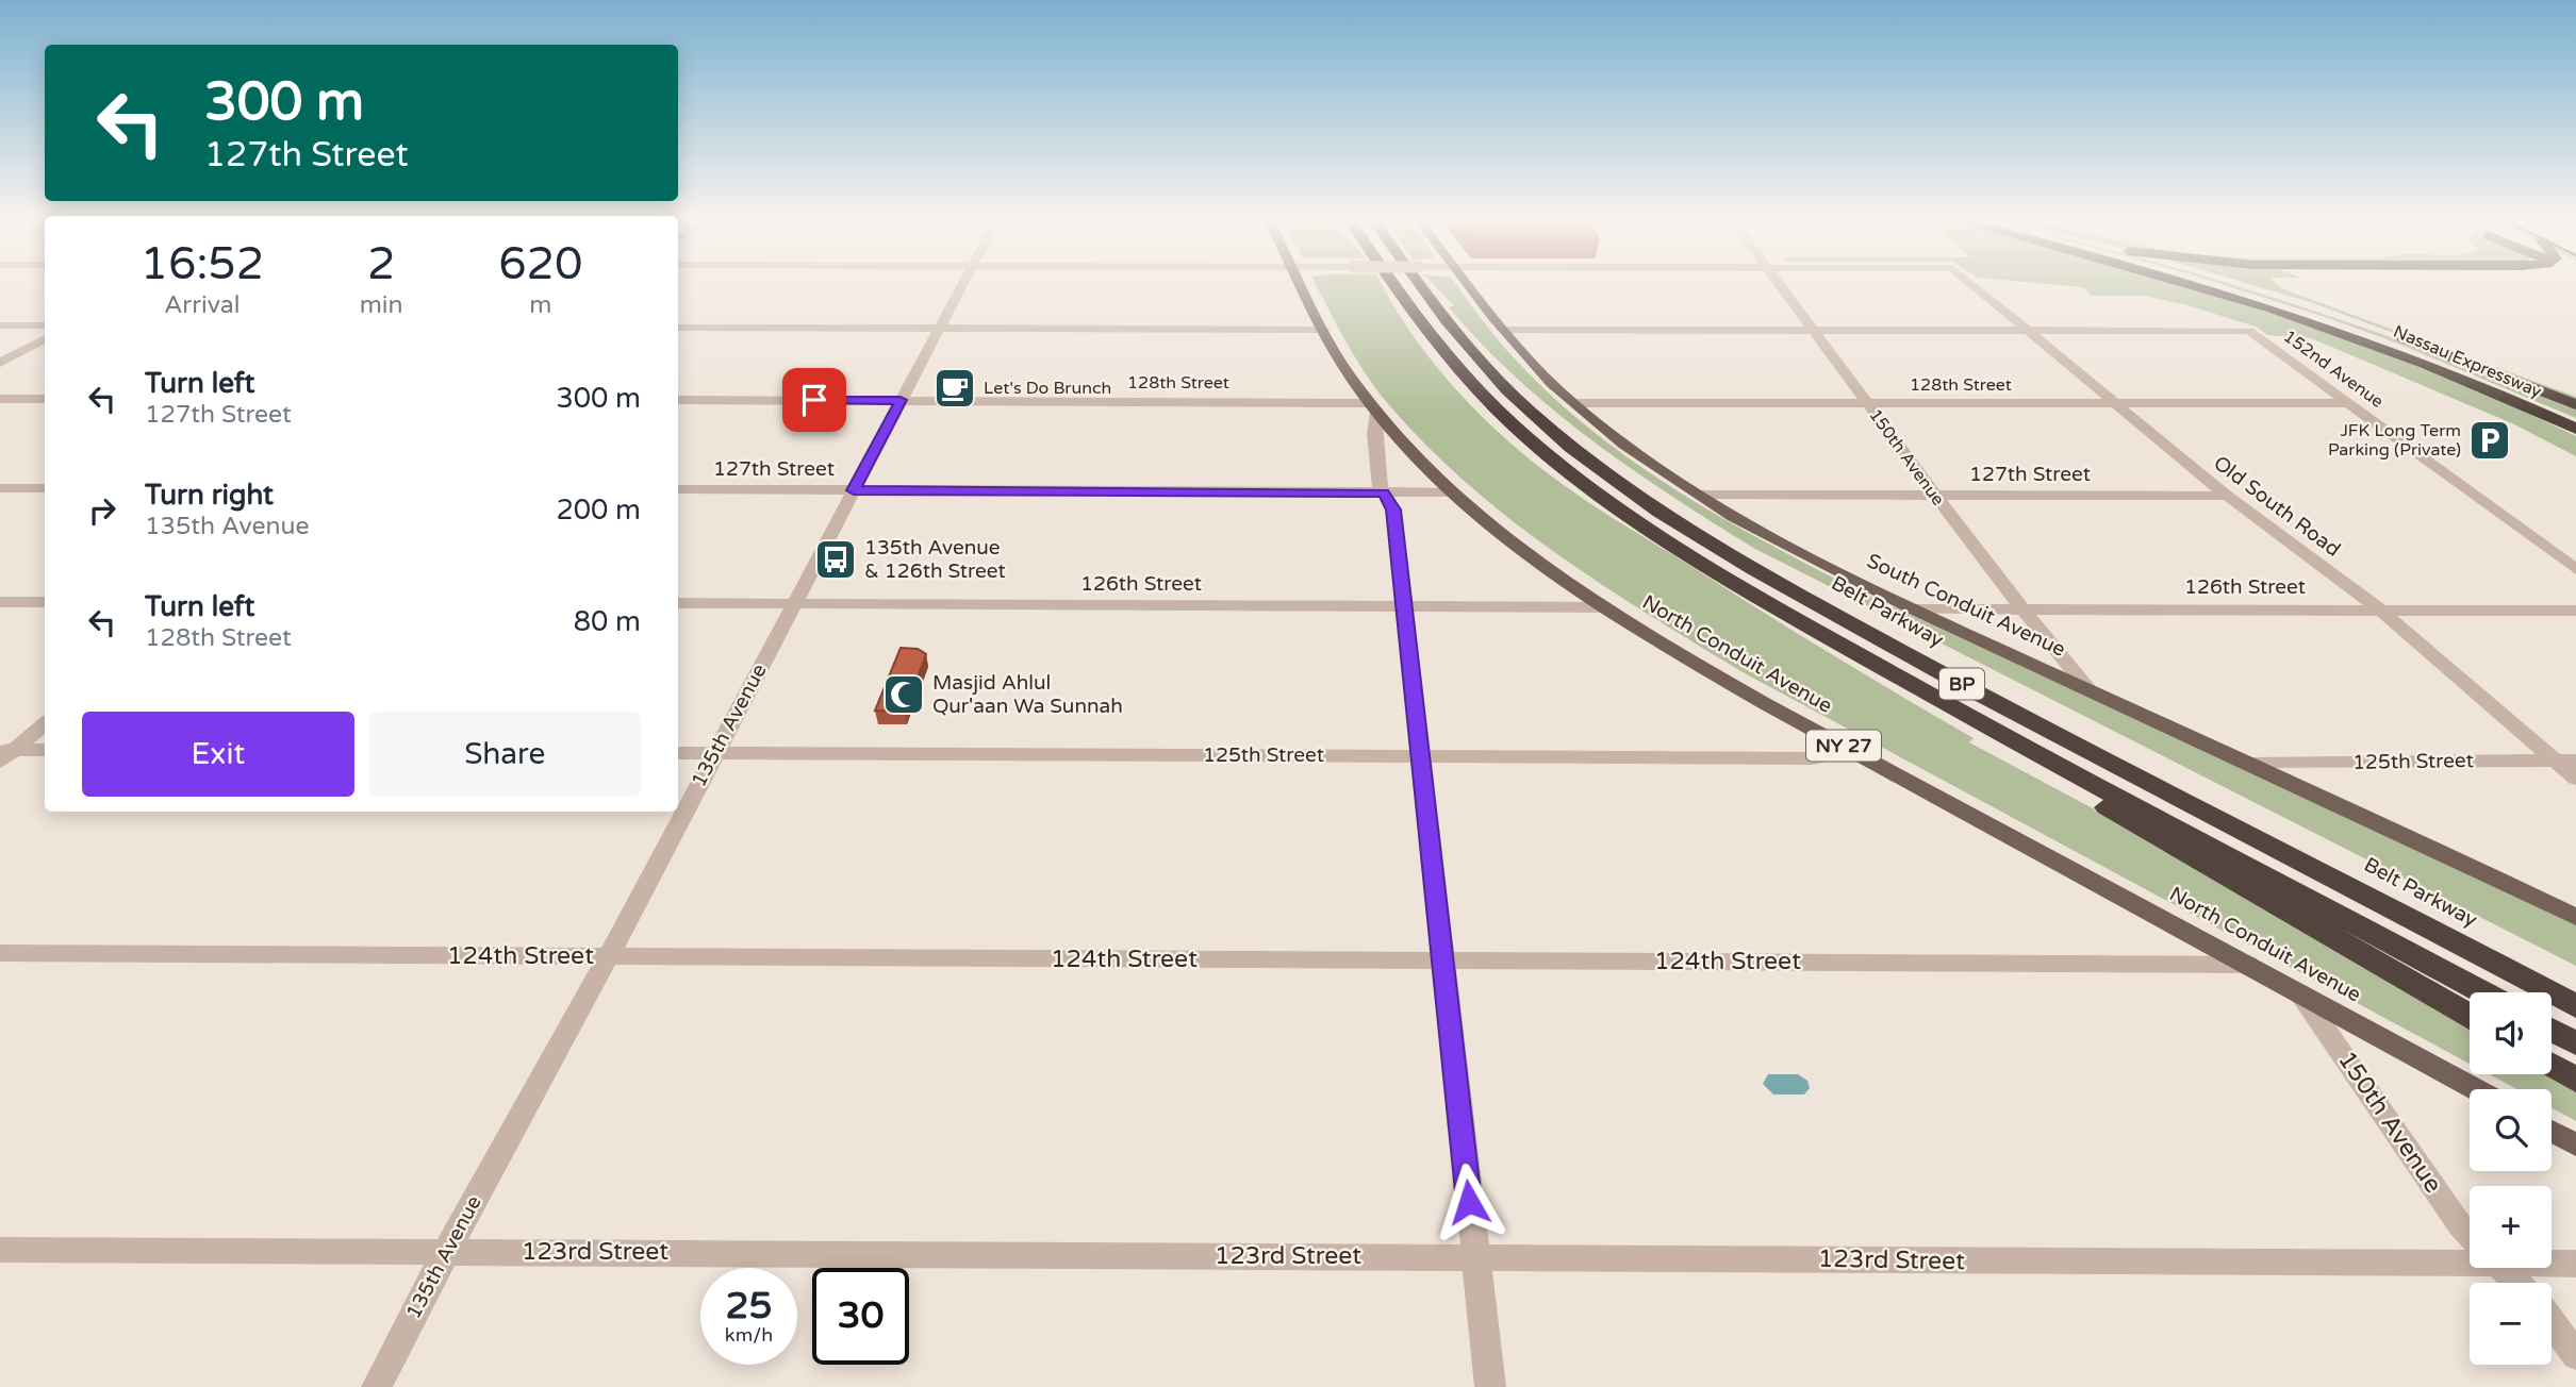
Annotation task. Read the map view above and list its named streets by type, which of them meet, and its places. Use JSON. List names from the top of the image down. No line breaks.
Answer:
{"streets":{"highway":["Nassau Expressway","Belt Parkway","BP"],"main road":["South Conduit Avenue","North Conduit Avenue","NY 27"],"street":["152nd Avenue","128th Street","150th Avenue","127th Street","Old South Road","126th Street","135th Avenue","125th Street","124th Street","123rd Street"]},"crossings":[["152nd Avenue","128th Street"],["152nd Avenue","Old South Road"],["128th Street","150th Avenue"],["128th Street","Old South Road"],["128th Street","South Conduit Avenue"],["128th Street","North Conduit Avenue"],["128th Street","135th Avenue"],["150th Avenue","127th Street"],["150th Avenue","126th Street"],["150th Avenue","South Conduit Avenue"],["150th Avenue","North Conduit Avenue"],["127th Street","Old South Road"],["127th Street","South Conduit Avenue"],["127th Street","North Conduit Avenue"],["127th Street","135th Avenue"],["Old South Road","126th Street"],["Old South Road","125th Street"],["126th Street","South Conduit Avenue"],["126th Street","North Conduit Avenue"],["126th Street","135th Avenue"],["South Conduit Avenue","125th Street"],["North Conduit Avenue","125th Street"],["North Conduit Avenue","124th Street"],["135th Avenue","125th Street"],["135th Avenue","124th Street"],["135th Avenue","123rd Street"]],"places":{"cafe":["Let's Do Brunch"],"parking":["JFK Long Term Parking (Private)"],"bus stop":["135th Avenue & 126th Street"],"mosque":["Masjid Ahlul Qur'aan Wa Sunnah"]},"page":{"turn":["300 m","127th Street"],"eta":["16:52","Arrival","2","min","620","m"],"list":[{"name":"Turn left","note":"127th Street","value":"300 m"},{"name":"Turn right","note":"135th Avenue","value":"200 m"},{"name":"Turn left","note":"128th Street","value":"80 m"}],"buttons":["Exit","Share"],"map_buttons":["+","−"],"speed":"25 km/h","limit":"30"}}
